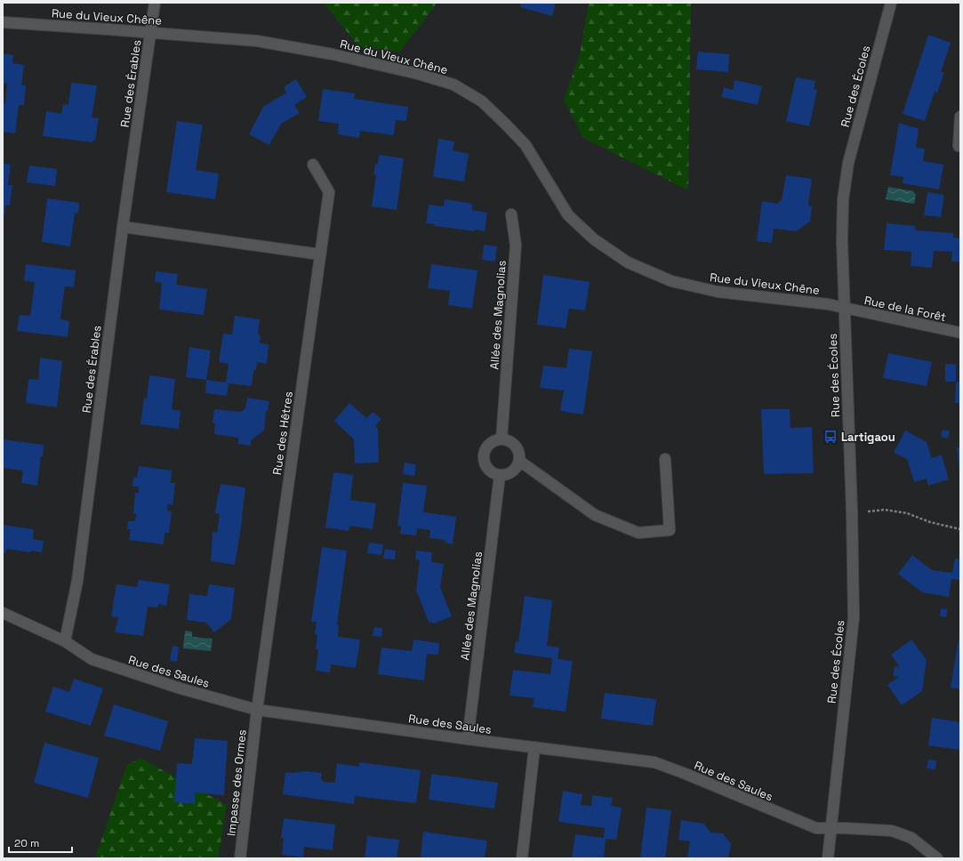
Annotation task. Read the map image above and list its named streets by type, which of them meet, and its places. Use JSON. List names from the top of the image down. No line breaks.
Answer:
{"streets":{"street":["Rue du Vieux Chêne","Rue des Érables","Rue des Écoles","Rue de la Forêt","Allée des Magnolias","Rue des Hêtres","Rue des Saules","Impasse des Ormes"]},"crossings":[["Rue du Vieux Chêne","Rue des Érables"],["Rue du Vieux Chêne","Rue des Écoles"],["Rue du Vieux Chêne","Rue de la Forêt"],["Rue des Érables","Rue des Saules"],["Rue des Écoles","Rue de la Forêt"],["Rue des Écoles","Rue des Saules"],["Allée des Magnolias","Rue des Saules"],["Rue des Hêtres","Rue des Saules"],["Rue des Hêtres","Impasse des Ormes"],["Rue des Saules","Impasse des Ormes"]],"places":{"bus stop":["Lartigaou"]},"scale_bar":"20 m"}
